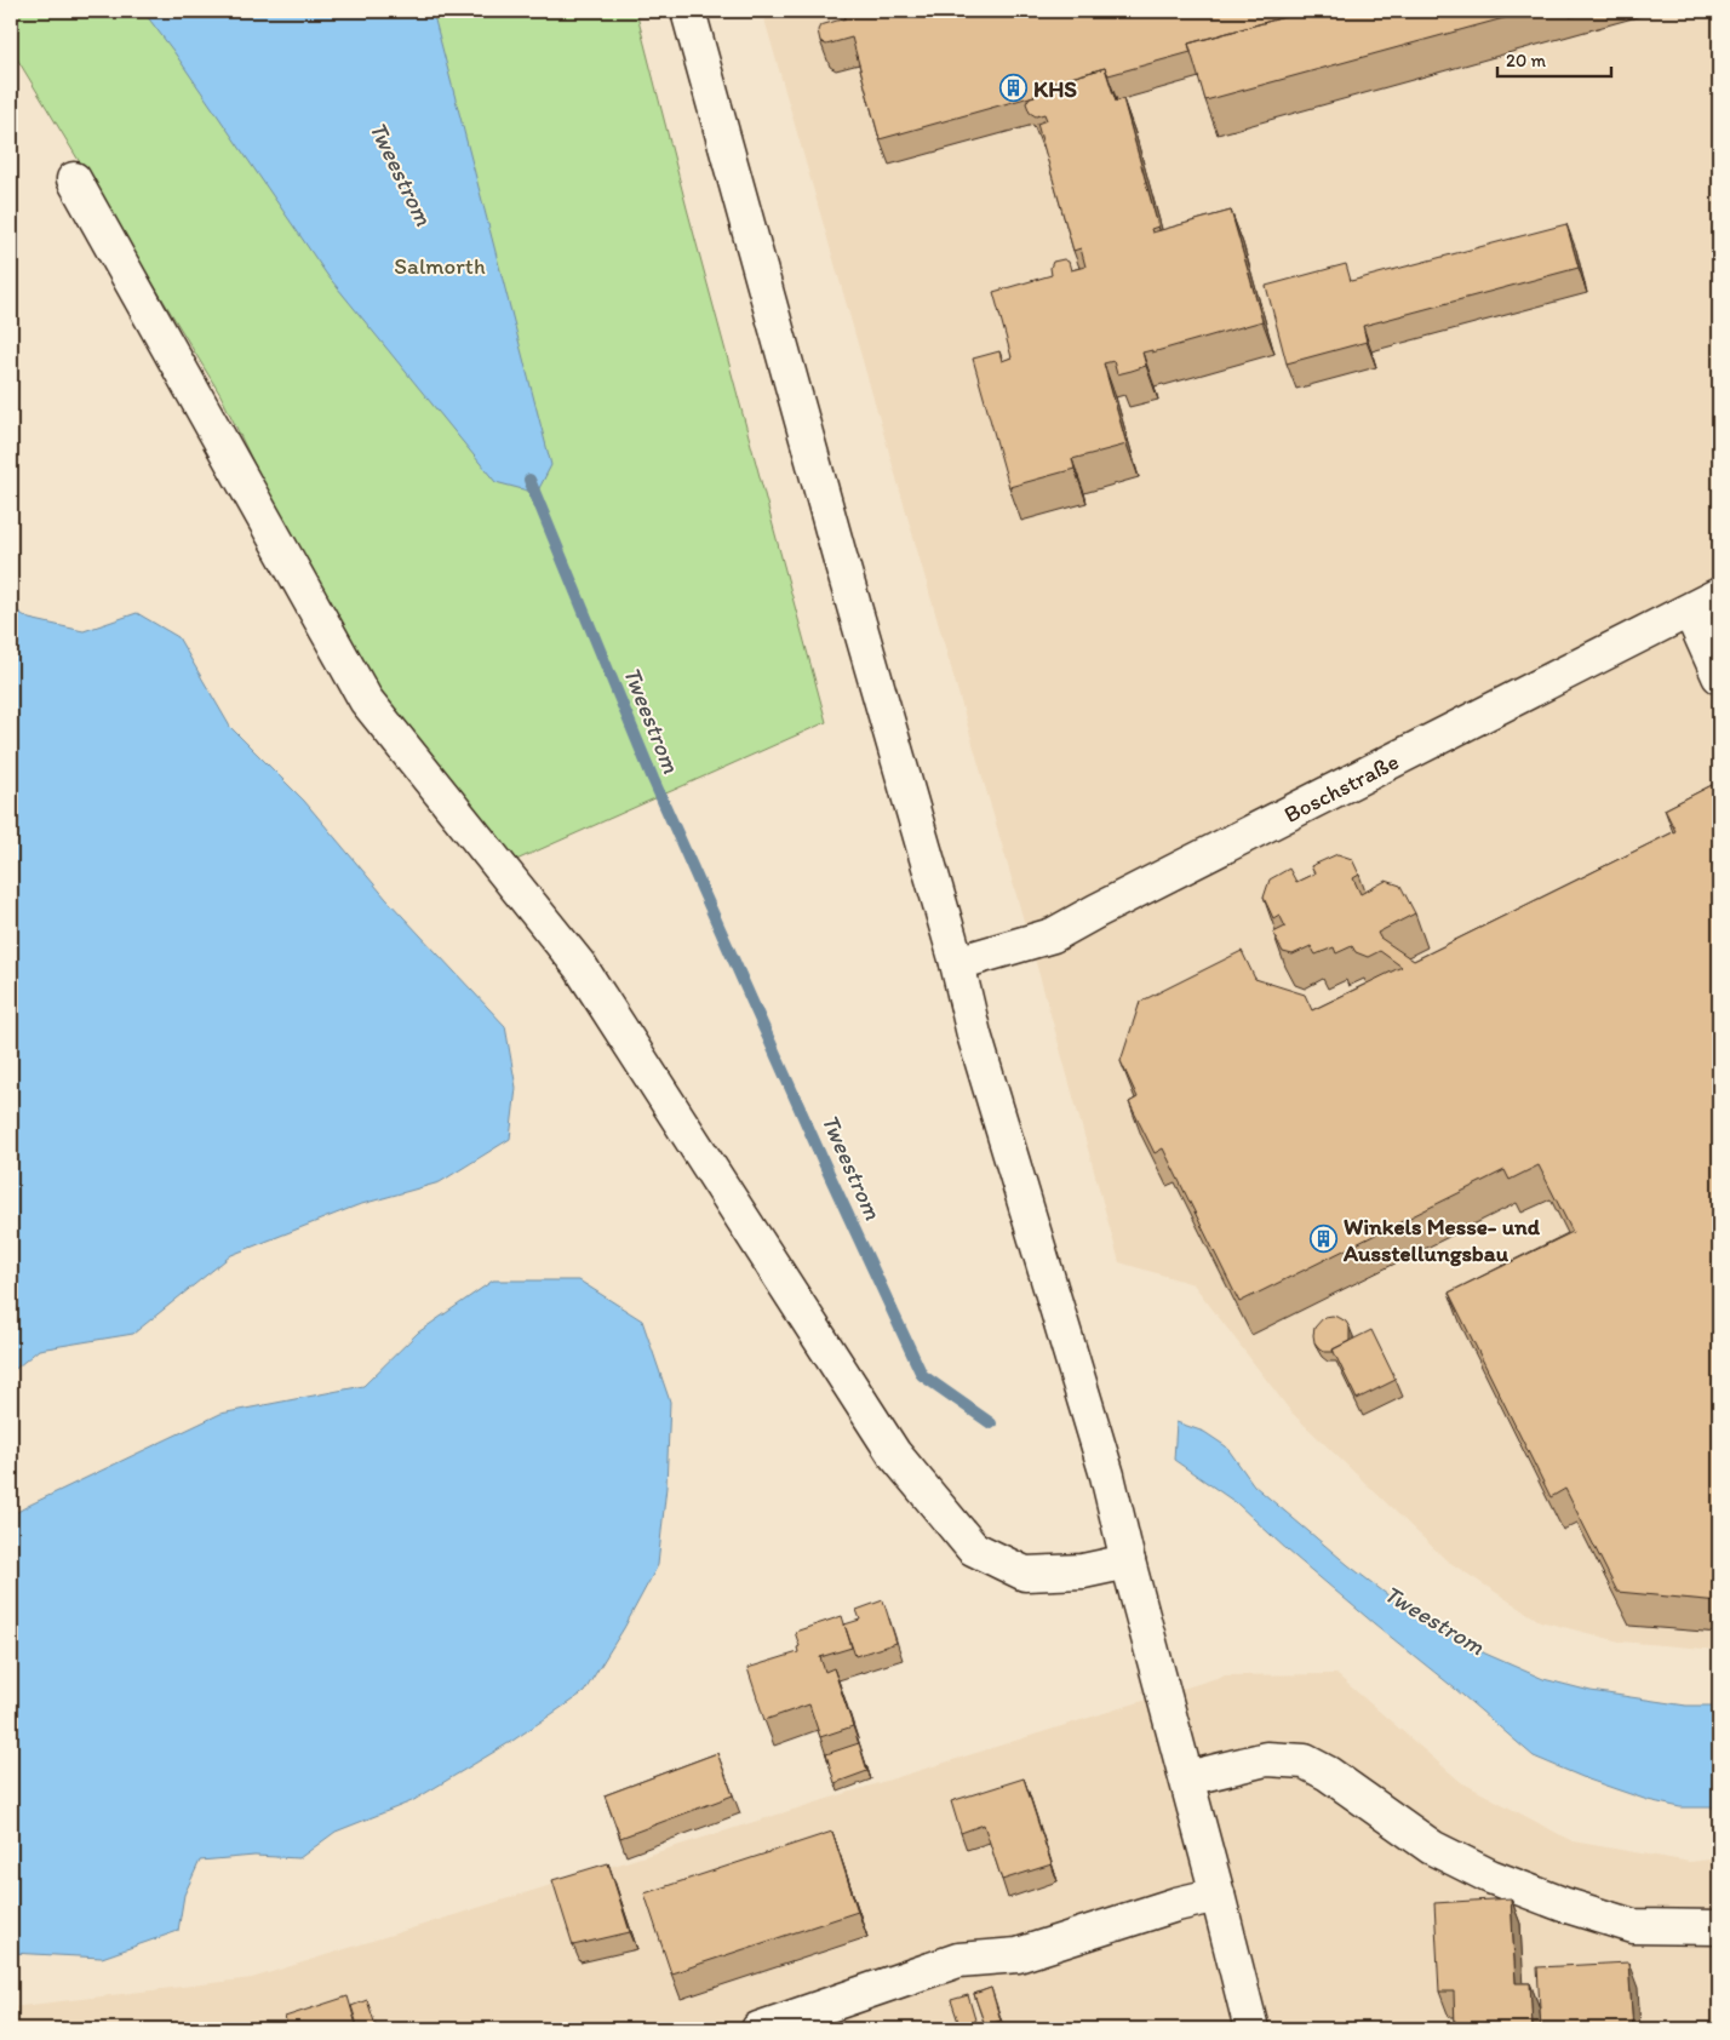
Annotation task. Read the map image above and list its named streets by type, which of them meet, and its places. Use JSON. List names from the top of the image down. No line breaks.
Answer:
{"streets":{"street":["Boschstraße"]},"water":["Tweestrom"],"parks":["Salmorth"],"places":{"building":["KHS","Winkels Messe- und Ausstellungsbau"]},"scale_bar":"20 m"}
